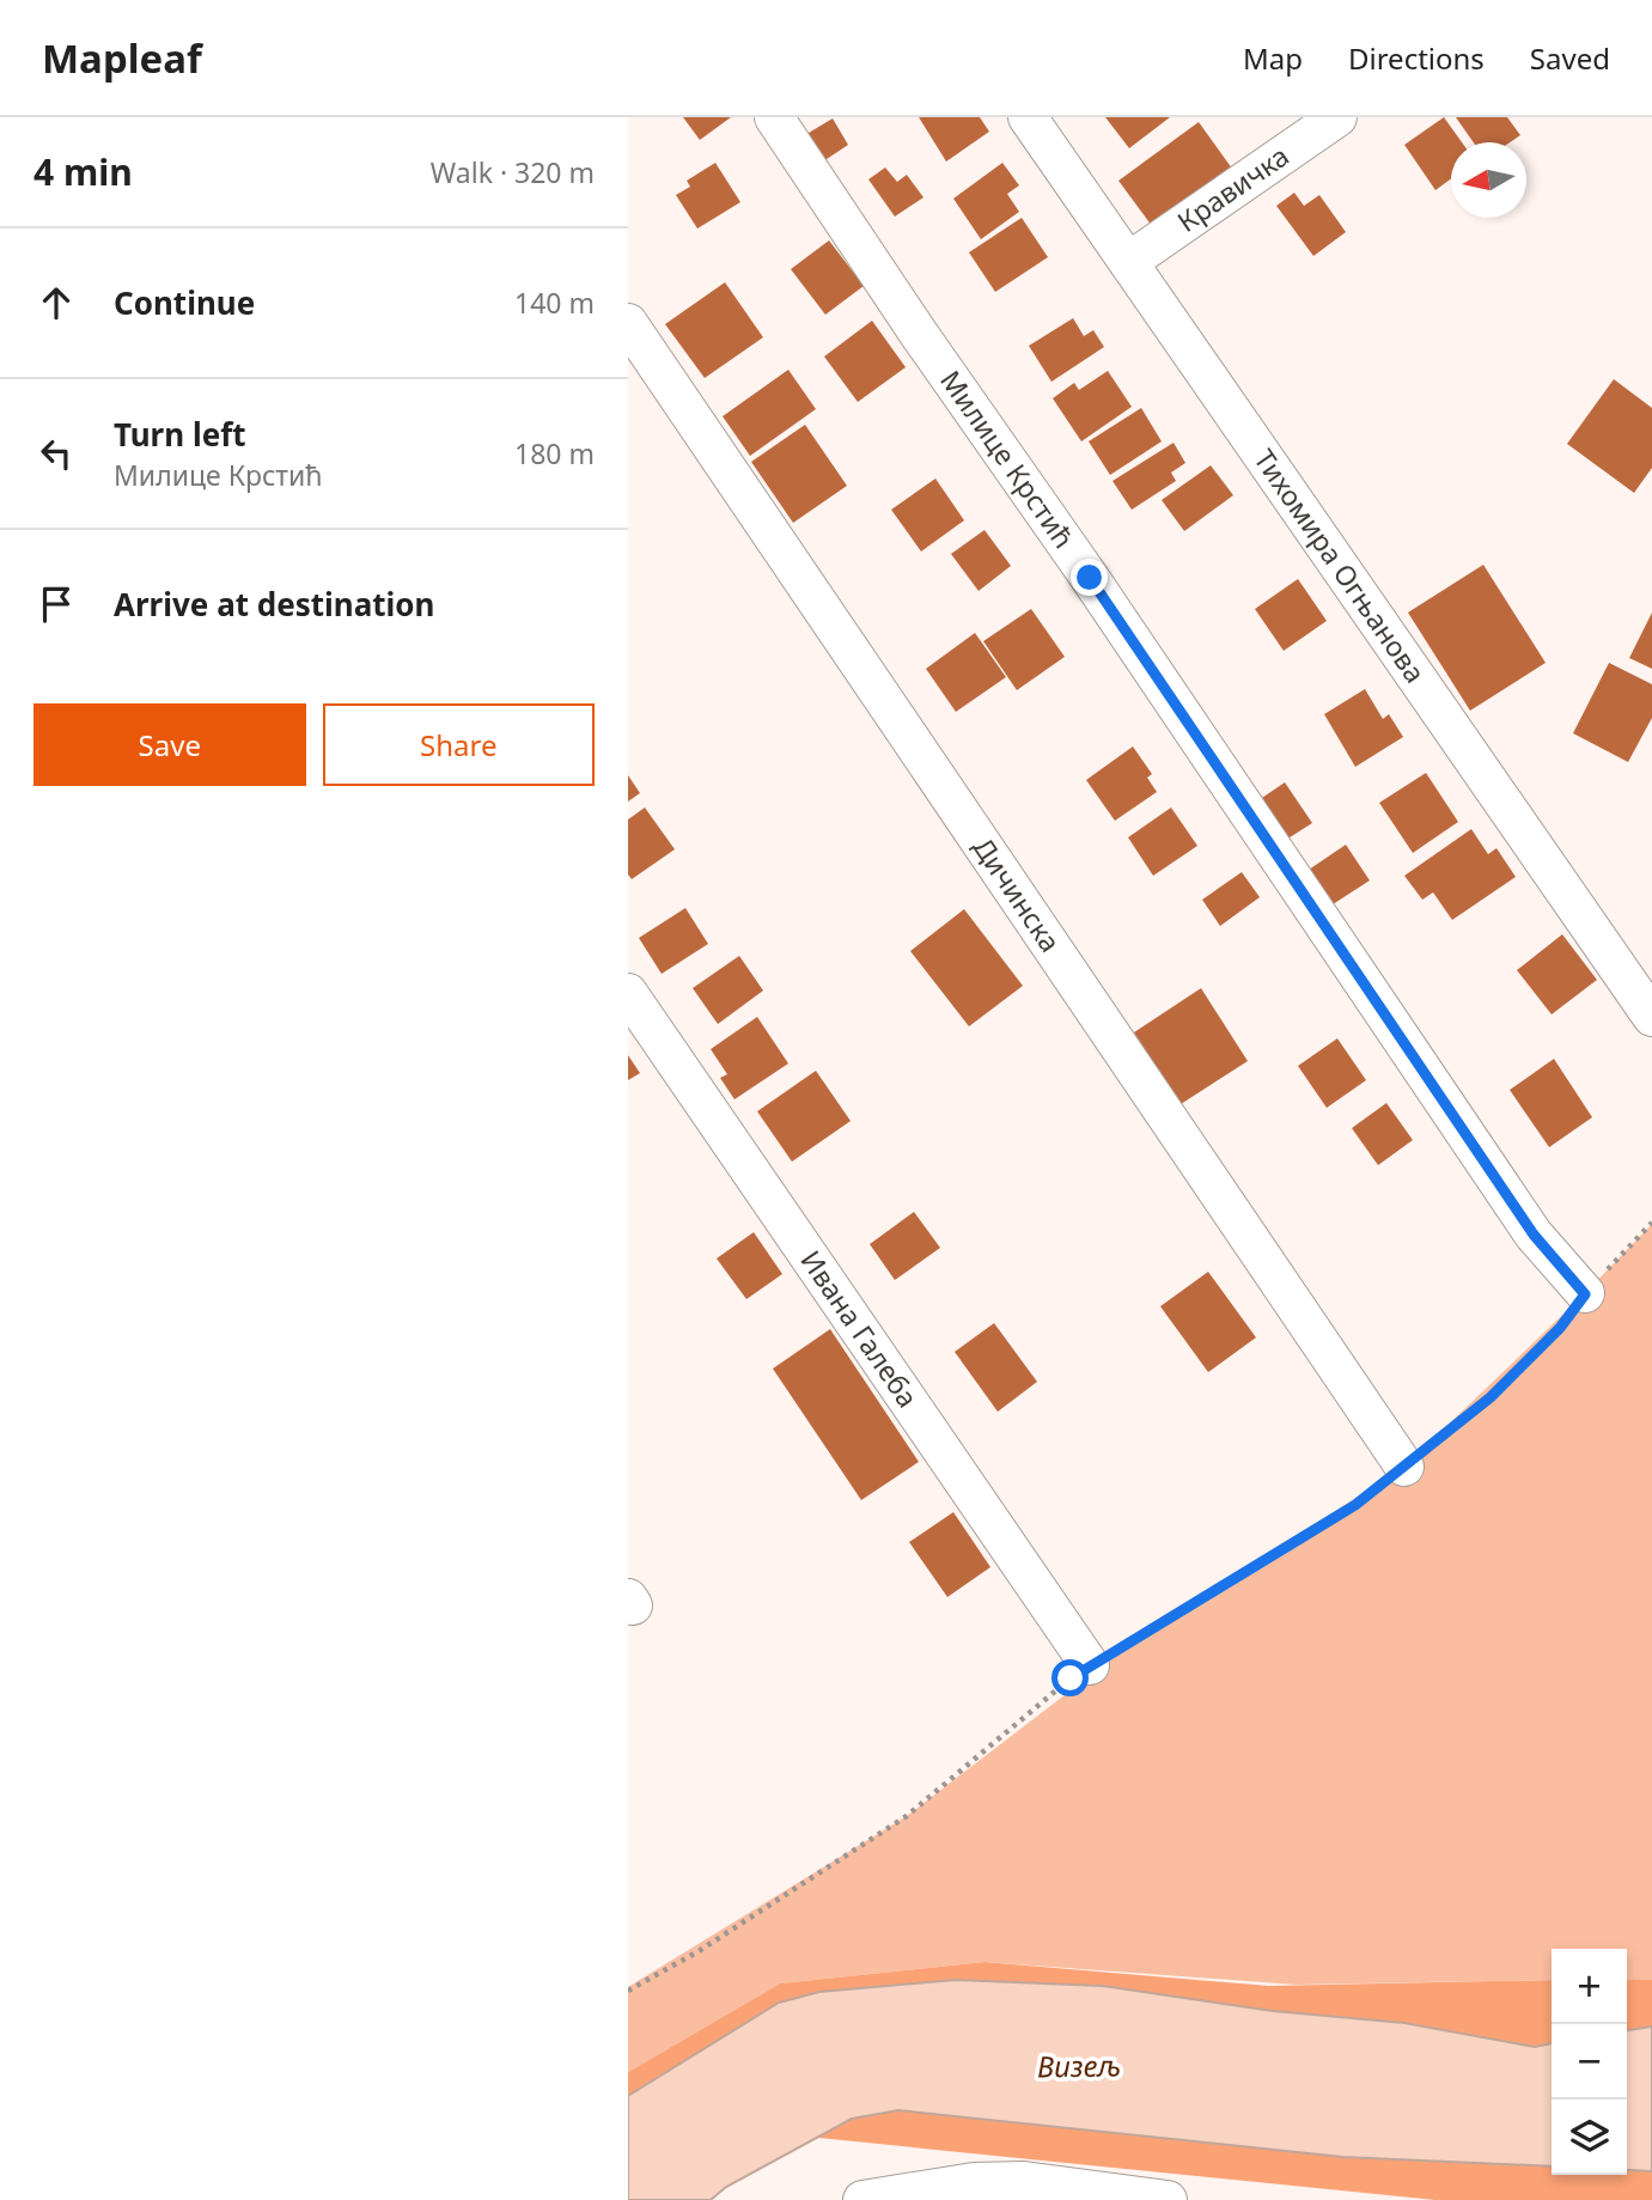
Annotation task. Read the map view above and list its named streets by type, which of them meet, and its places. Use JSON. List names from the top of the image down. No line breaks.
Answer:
{"streets":{"street":["Кравичка","Милице Крстић","Тихомира Огњанова","Дичинска","Ивана Галеба"]},"crossings":[["Кравичка","Тихомира Огњанова"]],"water":["Визељ"],"north":"left","page":{"header":"Mapleaf","nav":["Map","Directions","Saved"],"heading":["4 min","Walk · 320 m"],"list":[["Continue","140 m"],["Turn left","Милице Крстић","180 m"],"Arrive at destination"],"buttons":["Save","Share"],"map_buttons":["+","−"]}}
